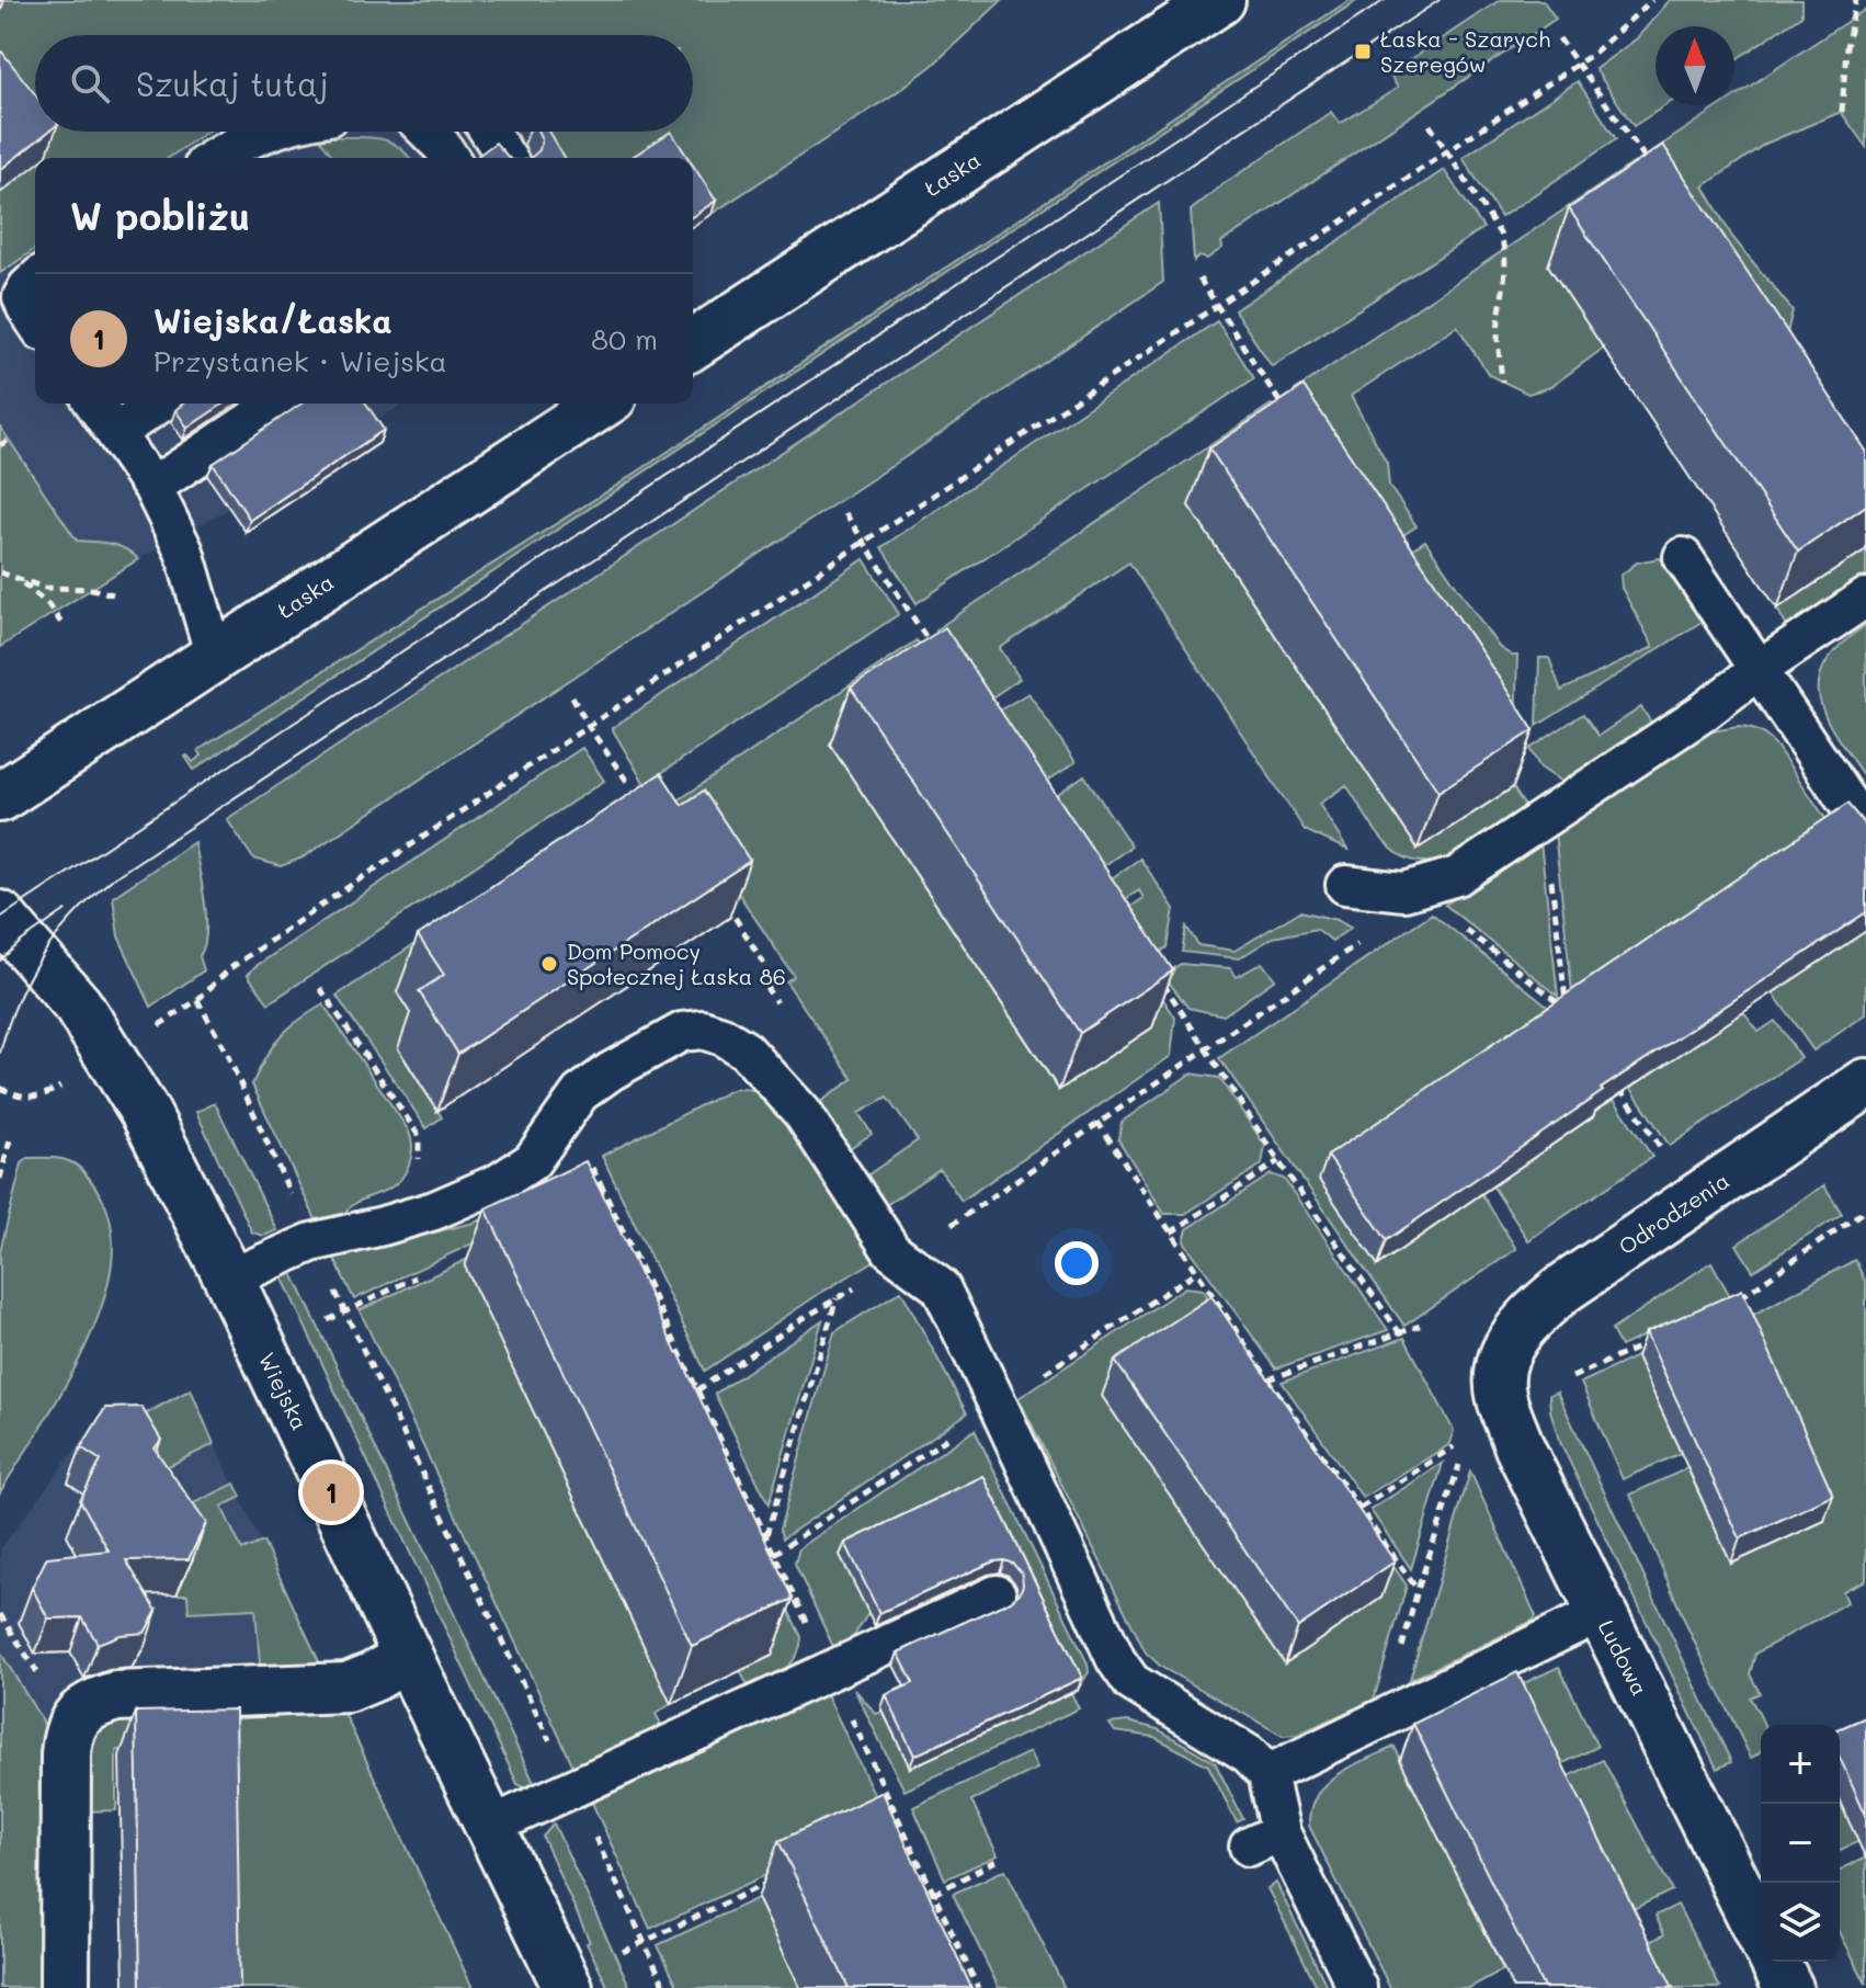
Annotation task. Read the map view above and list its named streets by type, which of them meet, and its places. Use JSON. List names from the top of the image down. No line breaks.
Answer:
{"streets":{"street":["Łaska","Odrodzenia","Wiejska","Ludowa"]},"crossings":[["Odrodzenia","Ludowa"]],"places":{"transit":["Łaska - Szarych Szeregów"],"other":["Dom Pomocy Społecznej Łaska 86"]},"north":"top","page":{"search":"Szukaj tutaj","heading":"W pobliżu","list":[{"mark":"1","name":"Wiejska/Łaska","note":"Przystanek · Wiejska","value":"80 m"}],"pins":"1","map_buttons":["+","−"]}}
